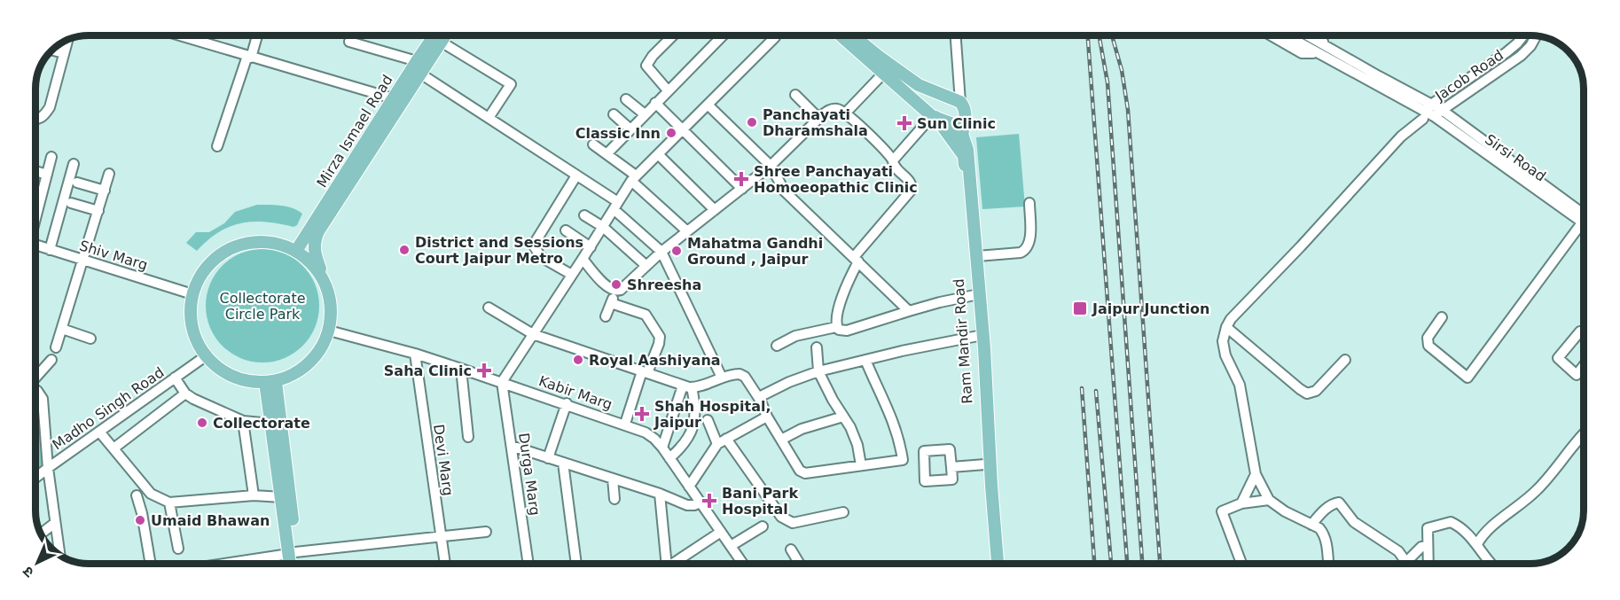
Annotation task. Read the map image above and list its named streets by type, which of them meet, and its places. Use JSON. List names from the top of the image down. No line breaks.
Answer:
{"streets":{"main road":["Mirza Ismael Road","Ram Mandir Road"],"street":["Jacob Road","Sirsi Road","Shiv Marg","Kabir Marg","Madho Singh Road","Devi Marg","Durga Marg"]},"crossings":[["Jacob Road","Sirsi Road"],["Mirza Ismael Road","Shiv Marg"],["Mirza Ismael Road","Kabir Marg"],["Mirza Ismael Road","Madho Singh Road"],["Shiv Marg","Kabir Marg"],["Shiv Marg","Madho Singh Road"],["Kabir Marg","Madho Singh Road"],["Kabir Marg","Devi Marg"],["Kabir Marg","Durga Marg"]],"parks":["Collectorate Circle Park"],"places":{"other":["Panchayati Dharamshala","Classic Inn","District and Sessions Court Jaipur Metro","Mahatma Gandhi Ground , Jaipur","Shreesha","Royal Aashiyana","Collectorate","Umaid Bhawan"],"health":["Sun Clinic","Shree Panchayati Homoeopathic Clinic","Saha Clinic","Shah Hospital, Jaipur","Bani Park Hospital"],"transit":["Jaipur Junction"]},"north":"bottom left"}
